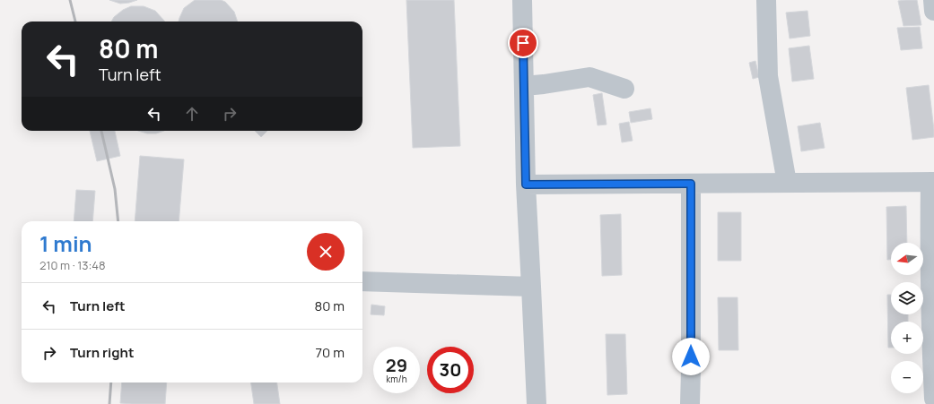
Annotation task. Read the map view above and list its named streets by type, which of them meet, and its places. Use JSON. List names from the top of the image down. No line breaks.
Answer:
{"north":"left","page":{"turn":["80 m","Turn left"],"heading":["1 min","210 m · 13:48"],"map_buttons":["+","−"],"list":[{"name":"Turn left","value":"80 m"},{"name":"Turn right","value":"70 m"}],"speed":"29 km/h","limit":"30"}}
